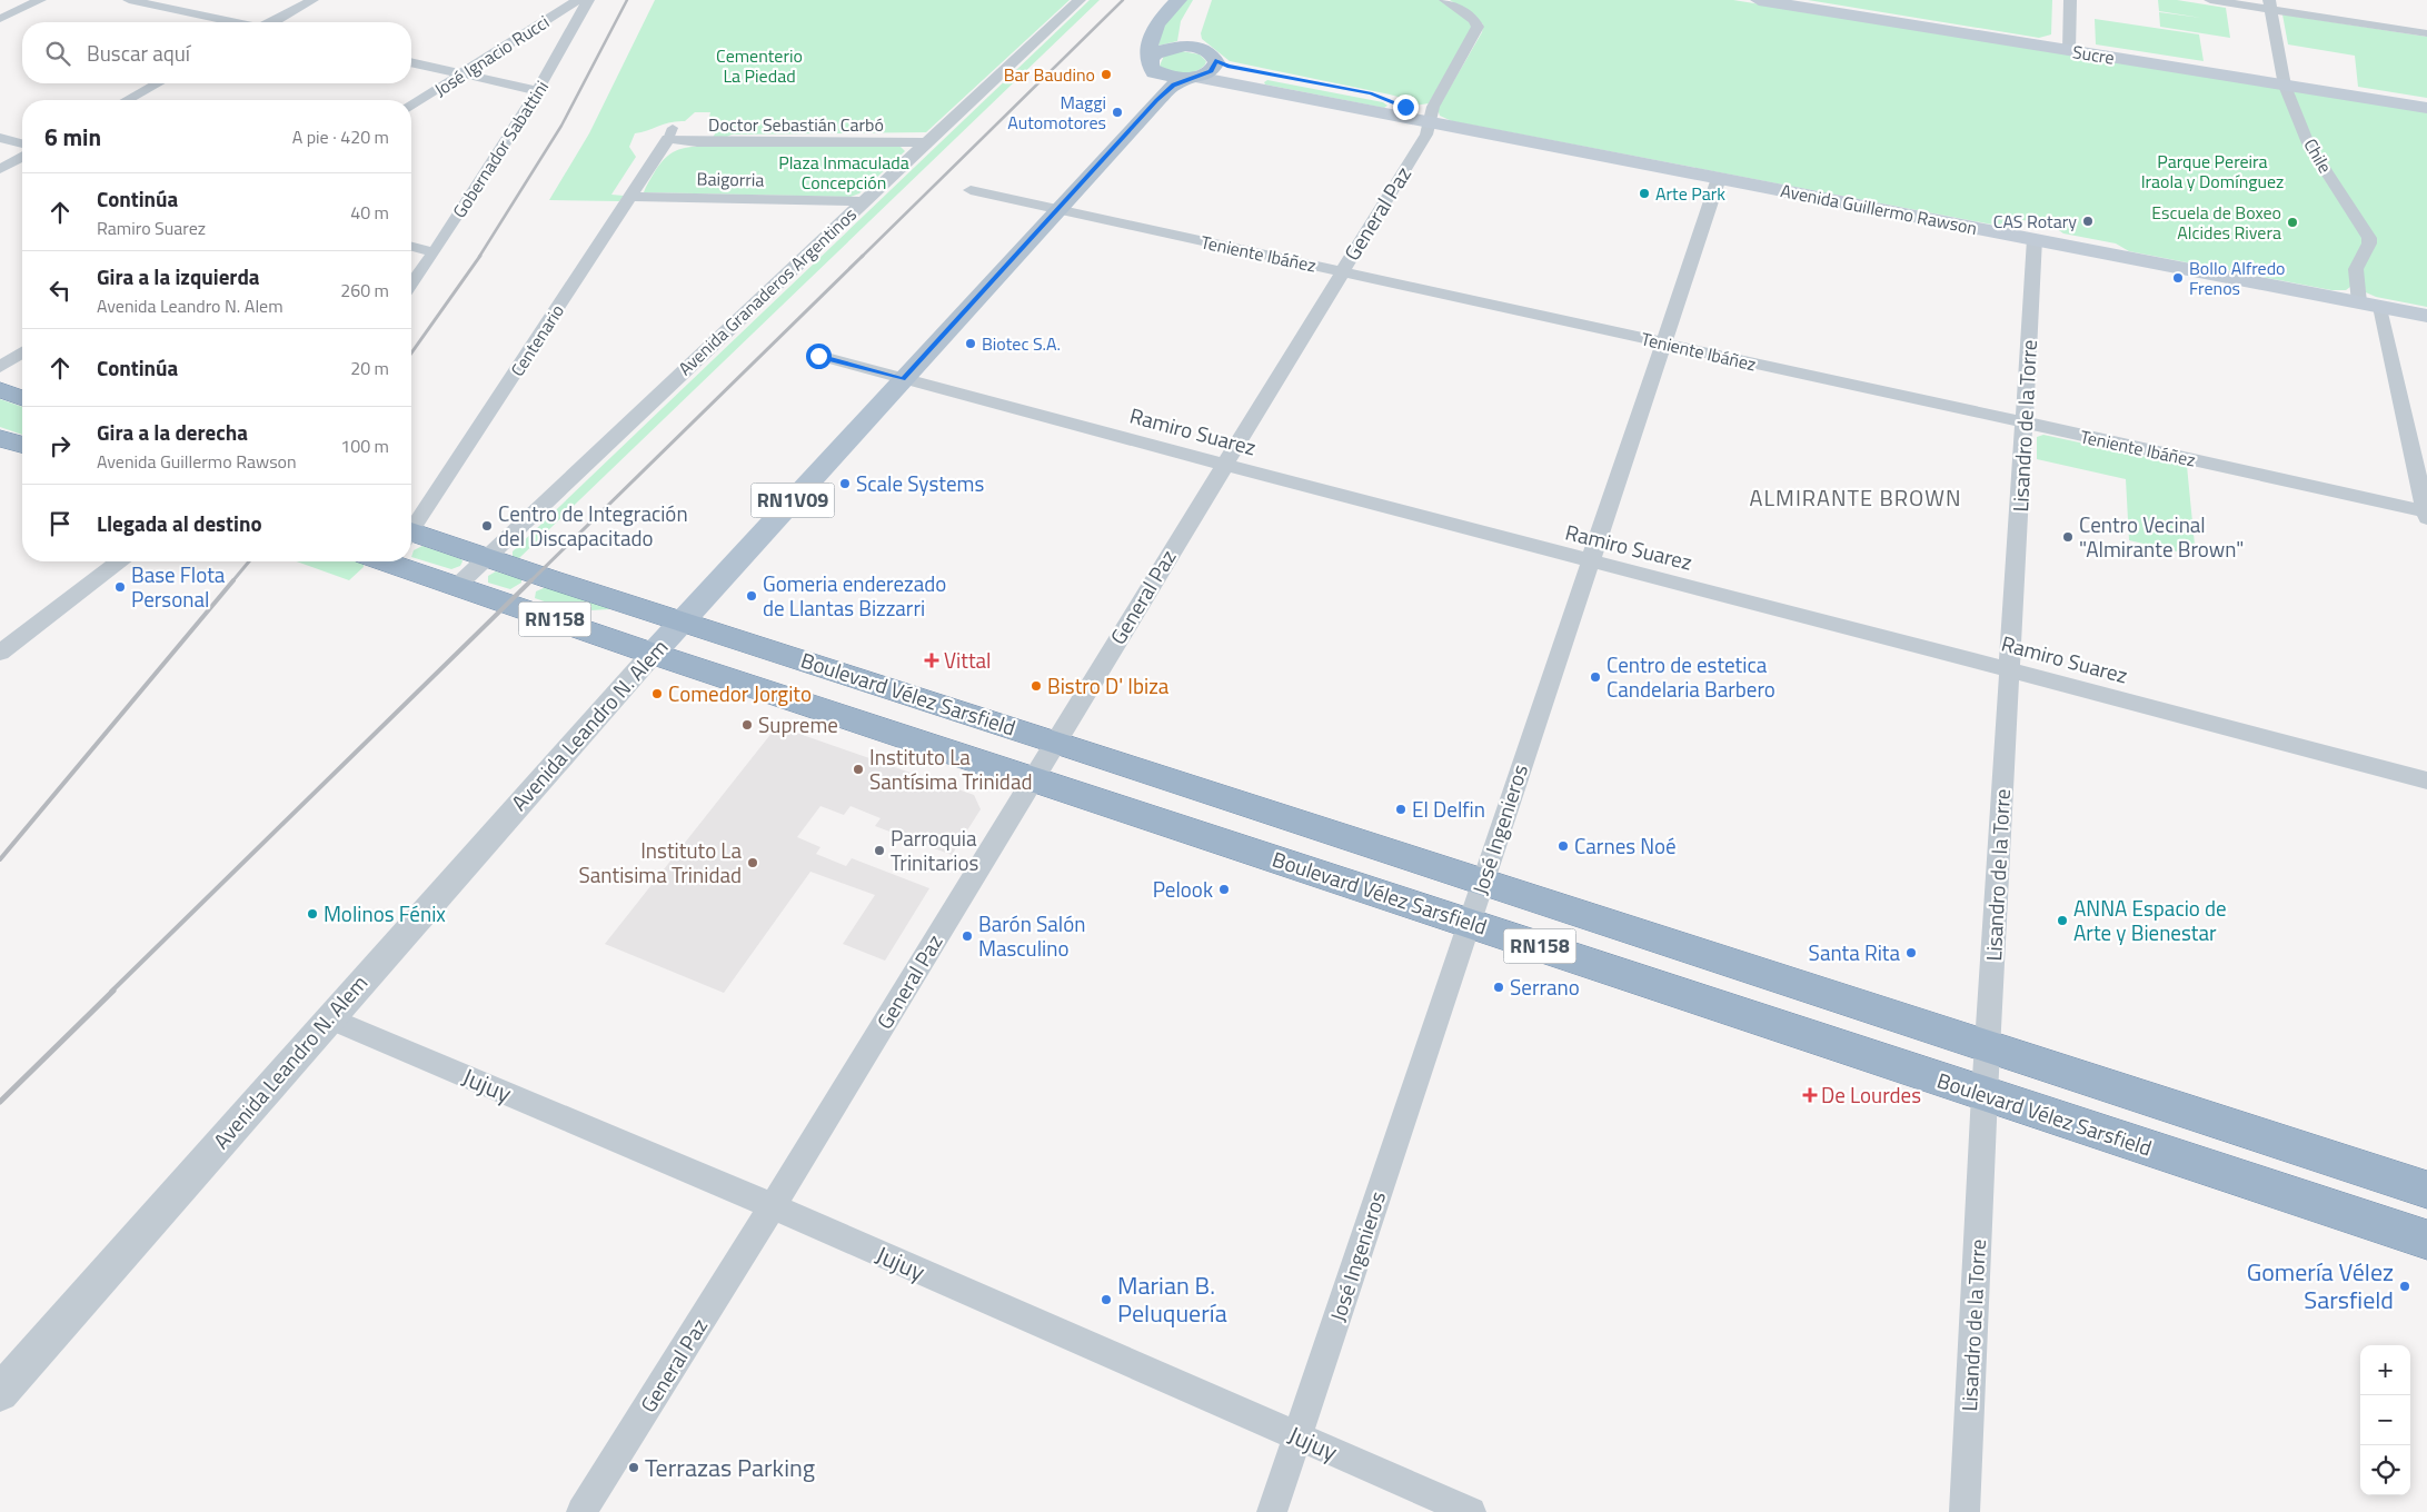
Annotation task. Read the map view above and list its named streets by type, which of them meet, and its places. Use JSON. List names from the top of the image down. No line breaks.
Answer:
{"streets":{"highway":["RN158","Boulevard Vélez Sarsfield"],"main road":["Sucre","Avenida Guillermo Rawson","RN1V09","Avenida Leandro N. Alem"],"street":["José Ignacio Rucci","Doctor Sebastián Carbó","Gobernador Sabattini","Chile","Baigorria","General Paz","Teniente Ibáñez","Avenida Granaderos Argentinos","Centenario","Lisandro de la Torre","Ramiro Suarez","José Ingenieros","Jujuy"]},"crossings":[["Sucre","Chile"],["Doctor Sebastián Carbó","Avenida Granaderos Argentinos"],["Doctor Sebastián Carbó","Centenario"],["Chile","Avenida Guillermo Rawson"],["Baigorria","Avenida Granaderos Argentinos"],["Baigorria","Centenario"],["Avenida Guillermo Rawson","General Paz"],["Avenida Guillermo Rawson","Lisandro de la Torre"],["Avenida Guillermo Rawson","RN1V09"],["Avenida Guillermo Rawson","Avenida Leandro N. Alem"],["Avenida Guillermo Rawson","José Ingenieros"],["General Paz","Teniente Ibáñez"],["General Paz","Ramiro Suarez"],["General Paz","Boulevard Vélez Sarsfield"],["General Paz","Jujuy"],["Teniente Ibáñez","Lisandro de la Torre"],["Teniente Ibáñez","Avenida Leandro N. Alem"],["Teniente Ibáñez","José Ingenieros"],["Avenida Granaderos Argentinos","Boulevard Vélez Sarsfield"],["Lisandro de la Torre","Ramiro Suarez"],["Lisandro de la Torre","Boulevard Vélez Sarsfield"],["Ramiro Suarez","Avenida Leandro N. Alem"],["Ramiro Suarez","José Ingenieros"],["RN1V09","Avenida Leandro N. Alem"],["Boulevard Vélez Sarsfield","Avenida Leandro N. Alem"],["Boulevard Vélez Sarsfield","José Ingenieros"],["Avenida Leandro N. Alem","Jujuy"],["José Ingenieros","Jujuy"]],"districts":["ALMIRANTE BROWN"],"parks":["Cementerio La Piedad","Parque Pereira Iraola y Domínguez","Plaza Inmaculada Concepción"],"places":{"other":["Bar Baudino","Maggi Automotores","Arte Park","CAS Rotary","Escuela de Boxeo Alcides Rivera","Bollo Alfredo Frenos","Biotec S.A.","Scale Systems","Centro de Integración del Discapacitado","Centro Vecinal \"Almirante Brown\"","Base Flota Personal","Gomeria enderezado de Llantas Bizzarri","Centro de estetica Candelaria Barbero","Bistro D' Ibiza","Comedor Jorgito","Supreme","Instituto La Santísima Trinidad","El Delfin","Carnes Noé","Parroquia Trinitarios","Instituto La Santisima Trinidad","Pelook","Molinos Fénix","ANNA Espacio de Arte y Bienestar","Barón Salón Masculino","Santa Rita","Serrano","Gomería Vélez Sarsfield","Marian B. Peluquería","Terrazas Parking"],"health":["Vittal","De Lourdes"]},"page":{"search":"Buscar aquí","heading":["6 min","A pie · 420 m"],"list":[["Continúa","Ramiro Suarez","40 m"],["Gira a la izquierda","Avenida Leandro N. Alem","260 m"],["Continúa","20 m"],["Gira a la derecha","Avenida Guillermo Rawson","100 m"],"Llegada al destino"],"map_buttons":["+","−"]}}
